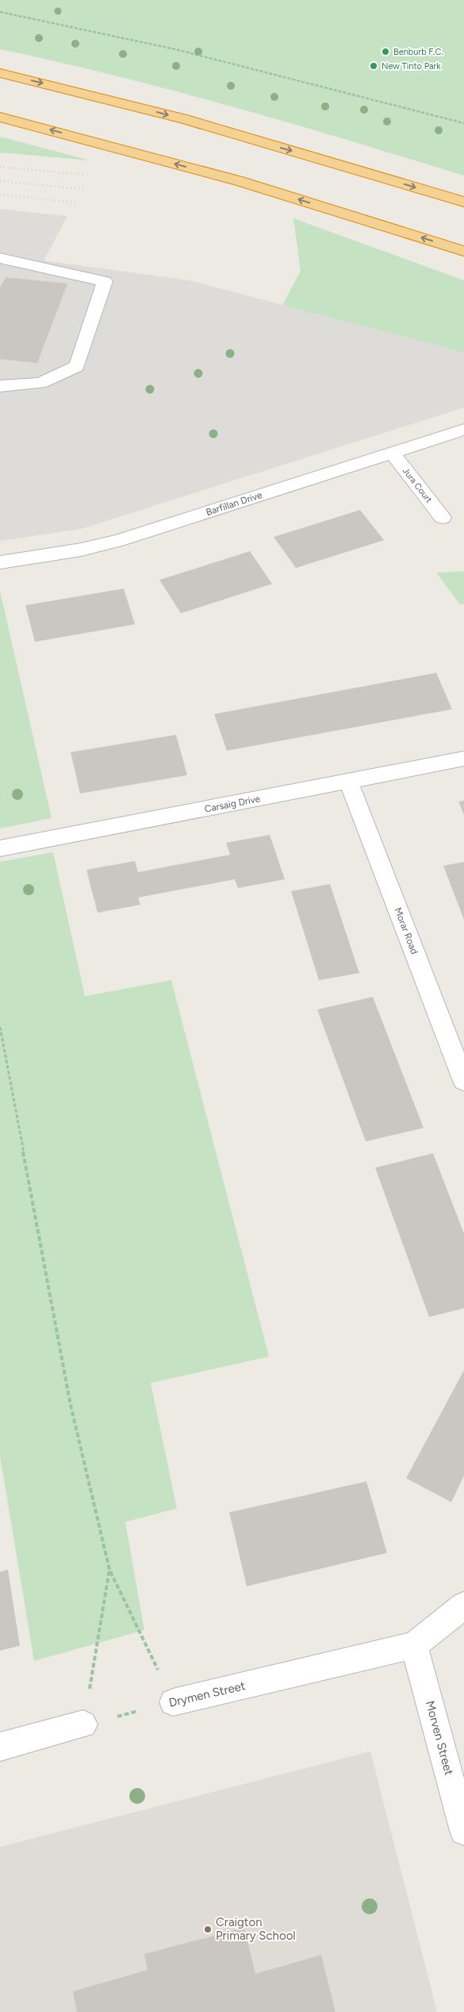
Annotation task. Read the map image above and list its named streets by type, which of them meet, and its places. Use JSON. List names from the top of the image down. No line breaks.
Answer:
{"streets":{"street":["Jura Court","Barfillan Drive","Carsaig Drive","Morar Road","Drymen Street","Morven Street"]},"crossings":[["Jura Court","Barfillan Drive"],["Carsaig Drive","Morar Road"],["Drymen Street","Morven Street"]],"places":["Benburb F.C.","New Tinto Park","Craigton Primary School"]}
